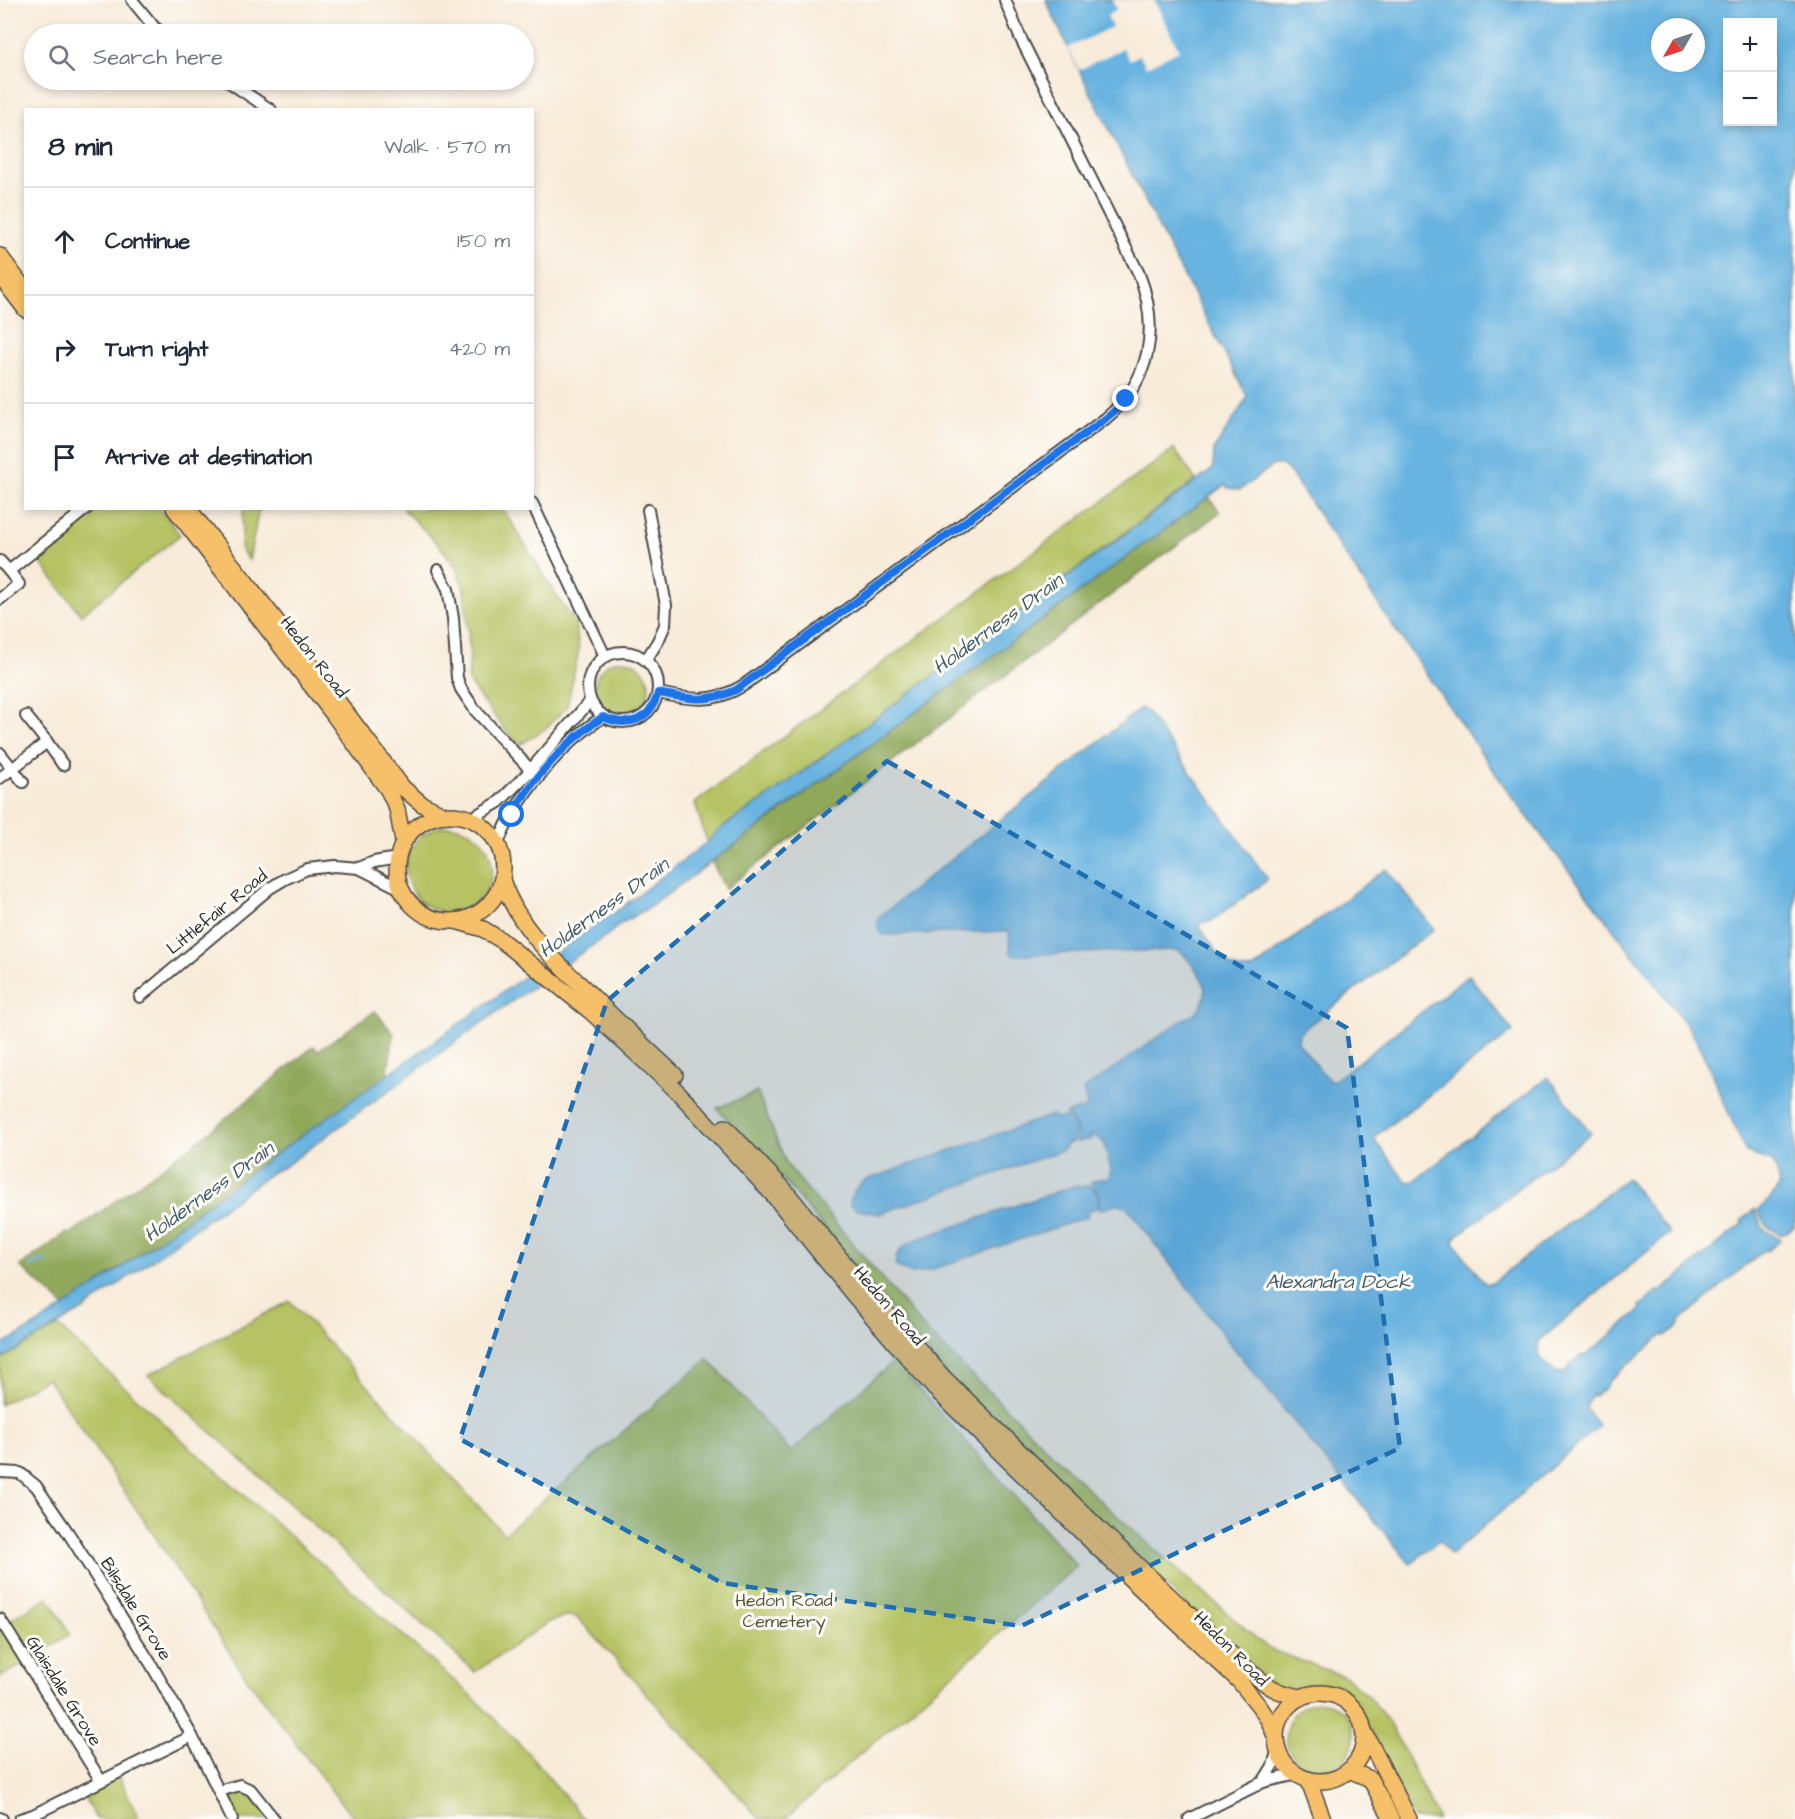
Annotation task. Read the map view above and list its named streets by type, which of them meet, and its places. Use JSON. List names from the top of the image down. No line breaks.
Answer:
{"streets":{"highway":["Hedon Road"],"street":["Littlefair Road","Bilsdale Grove","Glaisdale Grove"]},"crossings":[["Hedon Road","Littlefair Road"]],"water":["Holderness Drain","Alexandra Dock"],"parks":["Hedon Road Cemetery"],"north":"bottom left","page":{"map_buttons":["+","−"],"search":"Search here","heading":["8 min","Walk · 570 m"],"list":[["Continue","150 m"],["Turn right","420 m"],"Arrive at destination"]}}
